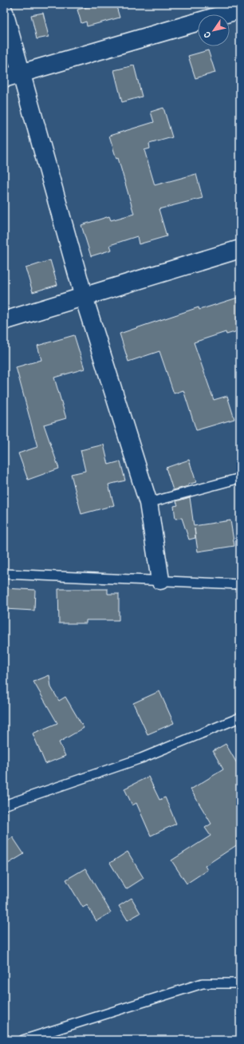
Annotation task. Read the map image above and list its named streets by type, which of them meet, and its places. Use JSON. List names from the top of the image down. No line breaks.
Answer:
{"north":"bottom left"}
